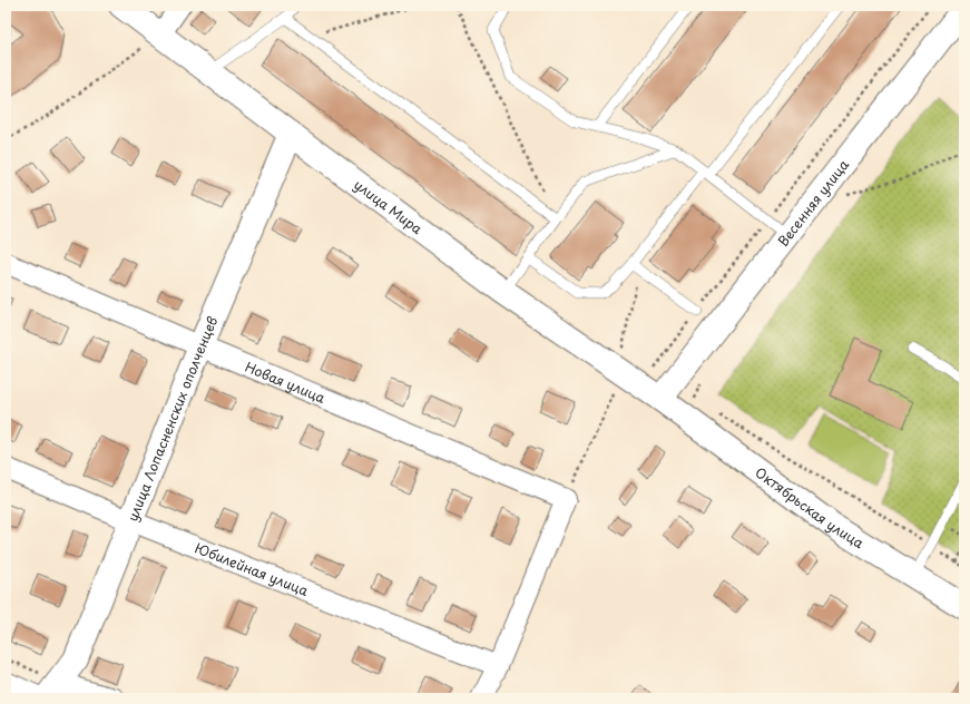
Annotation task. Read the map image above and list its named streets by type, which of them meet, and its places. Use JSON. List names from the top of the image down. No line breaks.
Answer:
{"streets":{"street":["Весенняя улица","улица Мира","Новая улица","улица Лопасненских ополченцев","Октябрьская улица","Юбилейная улица"]},"crossings":[["Весенняя улица","улица Мира"],["Весенняя улица","Октябрьская улица"],["улица Мира","улица Лопасненских ополченцев"],["улица Мира","Октябрьская улица"],["Новая улица","улица Лопасненских ополченцев"],["улица Лопасненских ополченцев","Юбилейная улица"]]}
